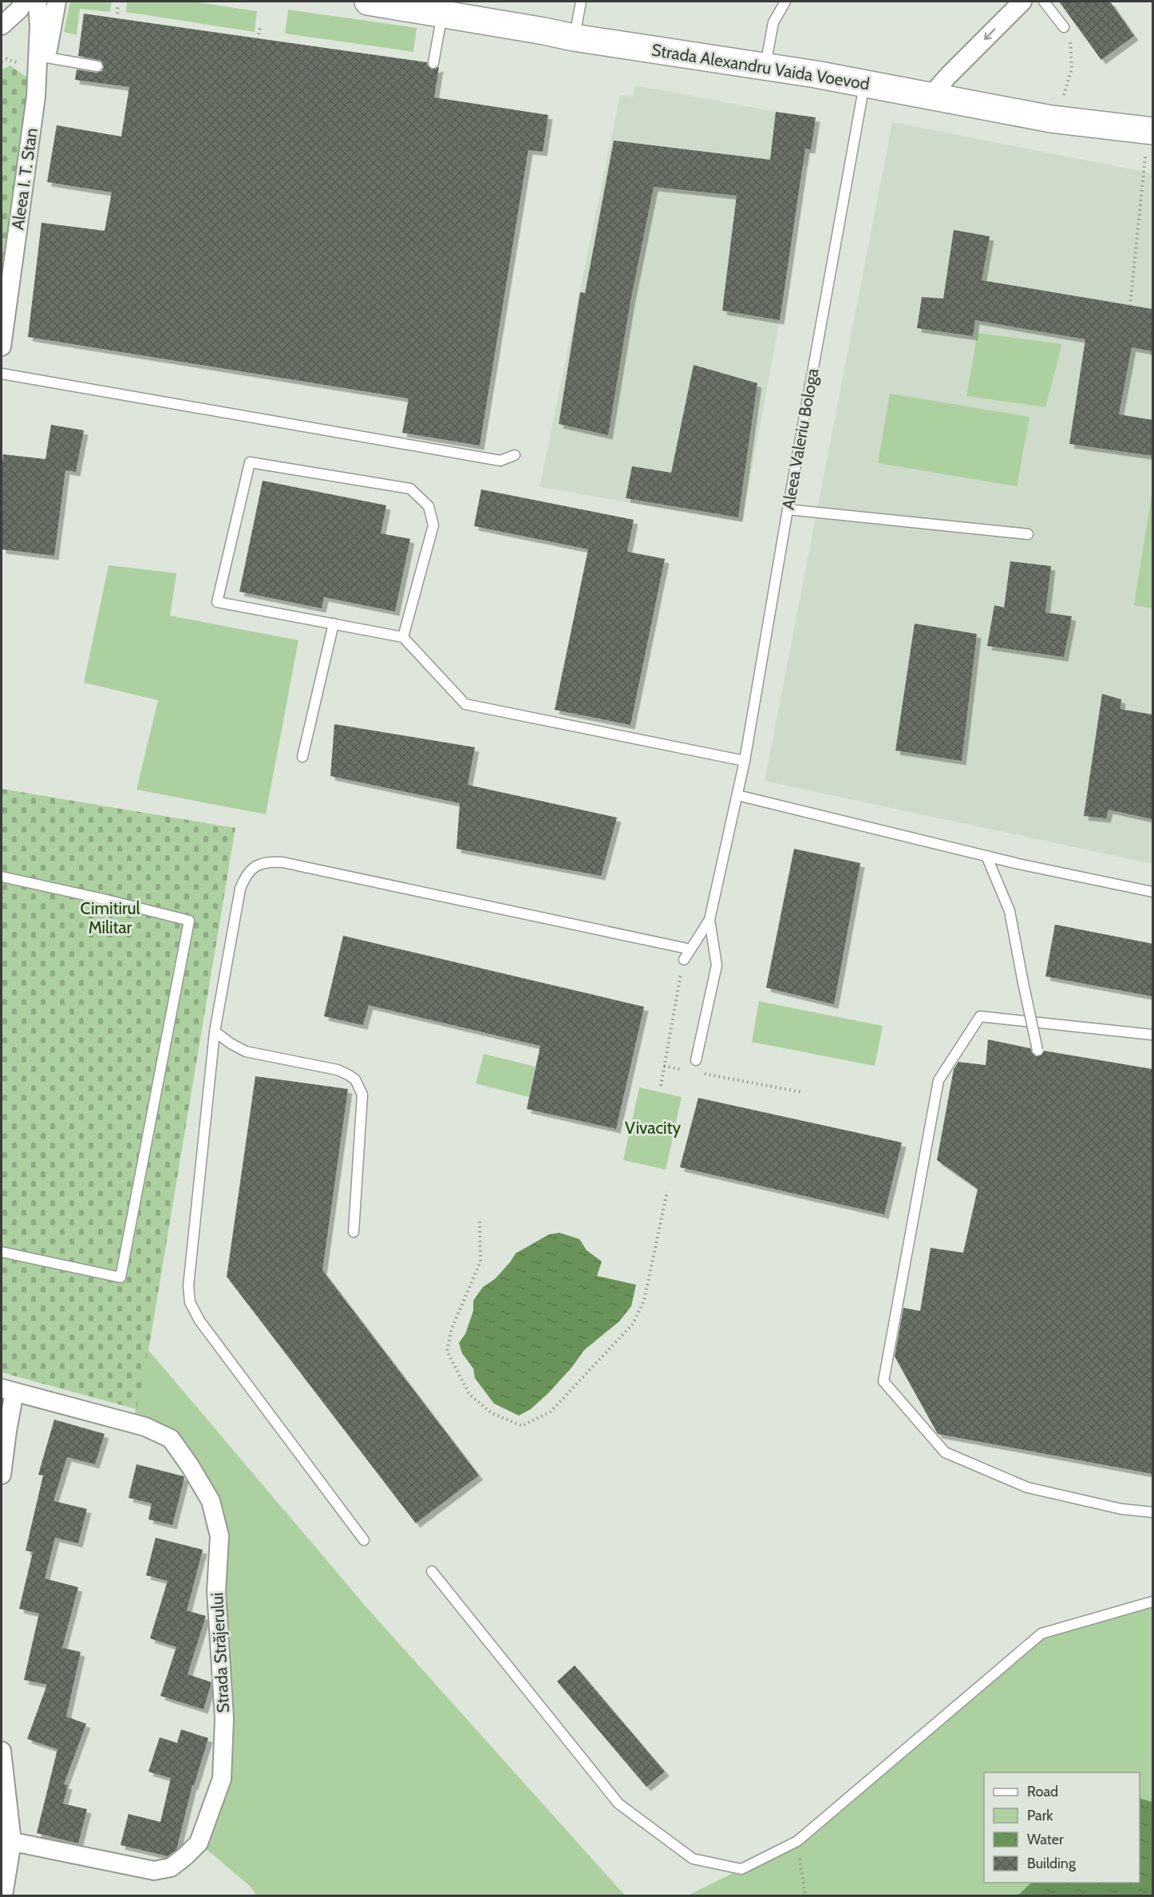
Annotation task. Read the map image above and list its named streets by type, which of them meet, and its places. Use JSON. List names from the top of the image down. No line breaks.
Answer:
{"streets":{"main road":["Strada Alexandru Vaida Voevod"],"street":["Aleea I. T. Stan","Strada Străjerului"],"lane":["Aleea Valeriu Bologa"]},"crossings":[["Strada Alexandru Vaida Voevod","Aleea Valeriu Bologa"]],"parks":["Cimitirul Militar","Vivacity"],"legend":["Road","Park","Water","Building"]}
